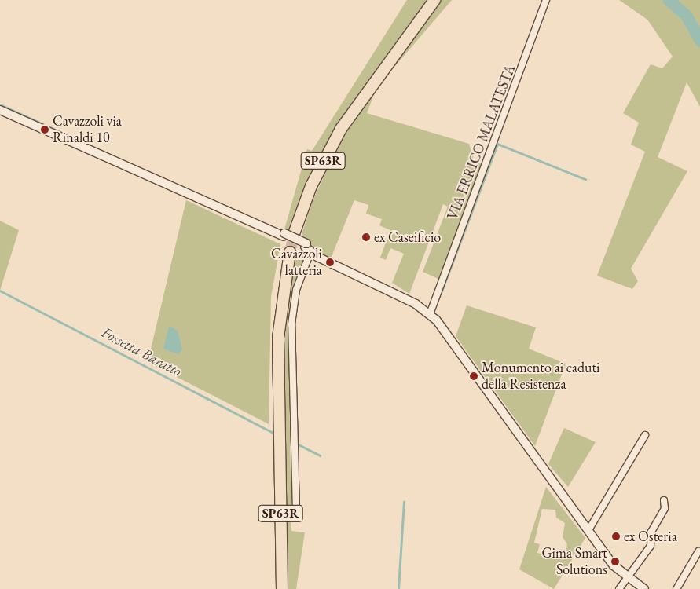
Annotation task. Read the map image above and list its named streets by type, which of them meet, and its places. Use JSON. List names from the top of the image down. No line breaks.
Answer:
{"streets":{"highway":["SP63R"],"street":["VIA ERRICO MALATESTA"]},"water":["Fossetta Baratto"],"places":["Cavazzoli via Rinaldi 10","ex Caseificio","Cavazzoli latteria","Monumento ai caduti della Resistenza","ex Osteria","Gima Smart Solutions"]}
